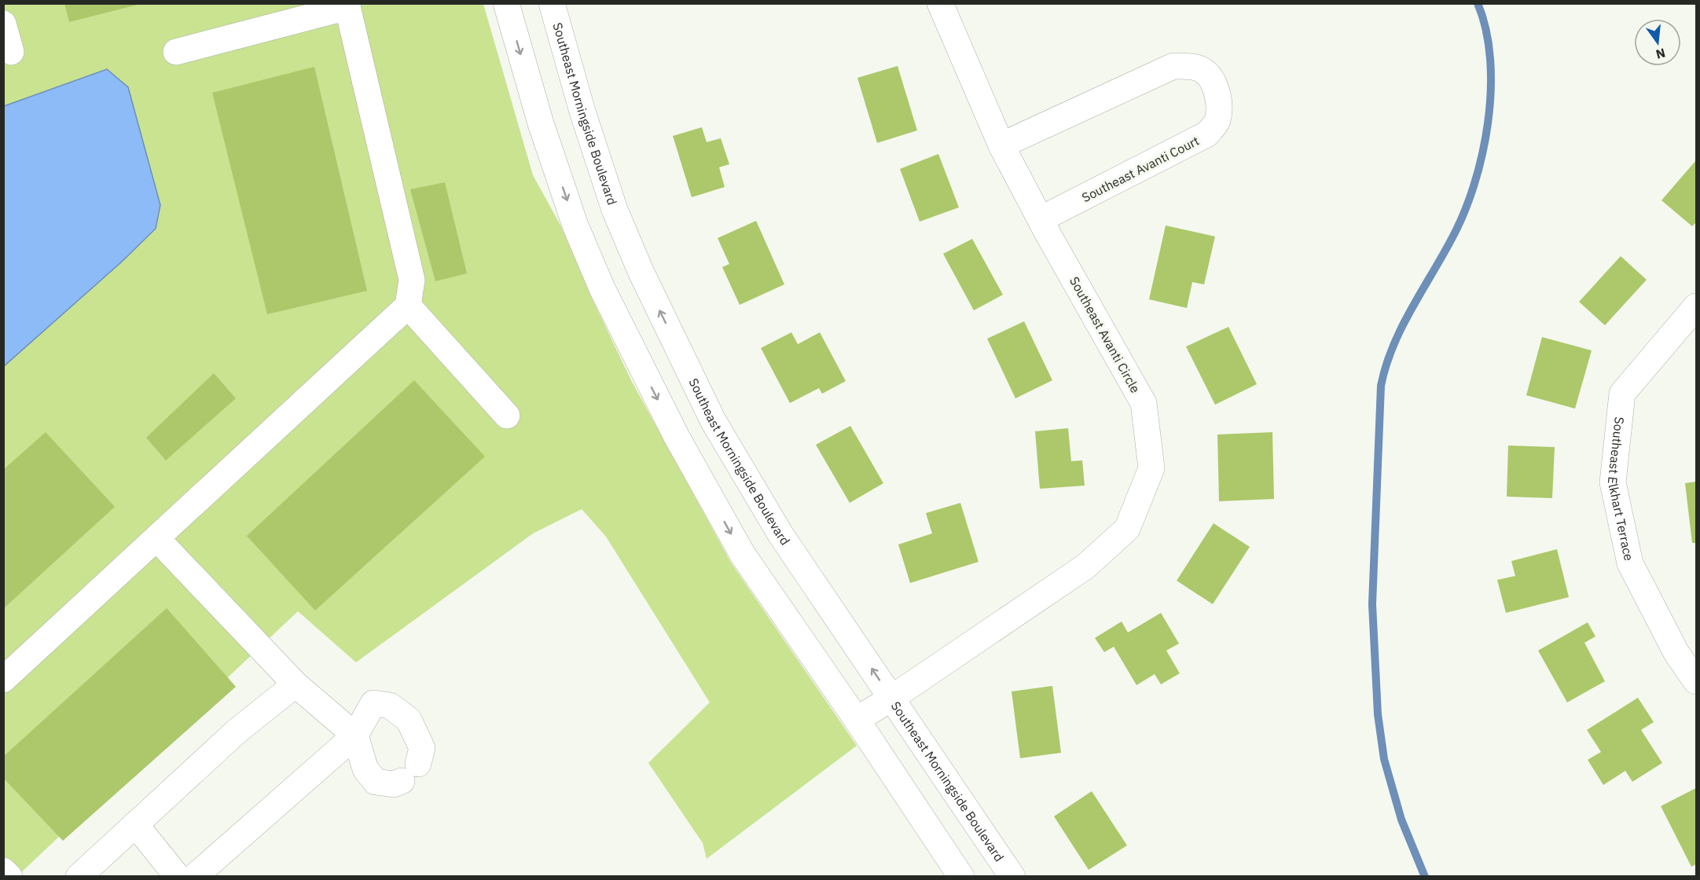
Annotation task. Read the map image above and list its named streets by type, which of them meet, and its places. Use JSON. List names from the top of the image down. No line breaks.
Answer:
{"streets":{"street":["Southeast Morningside Boulevard","Southeast Avanti Court","Southeast Avanti Circle","Southeast Elkhart Terrace"]},"crossings":[["Southeast Morningside Boulevard","Southeast Avanti Circle"],["Southeast Avanti Court","Southeast Avanti Circle"]],"north":"bottom"}
